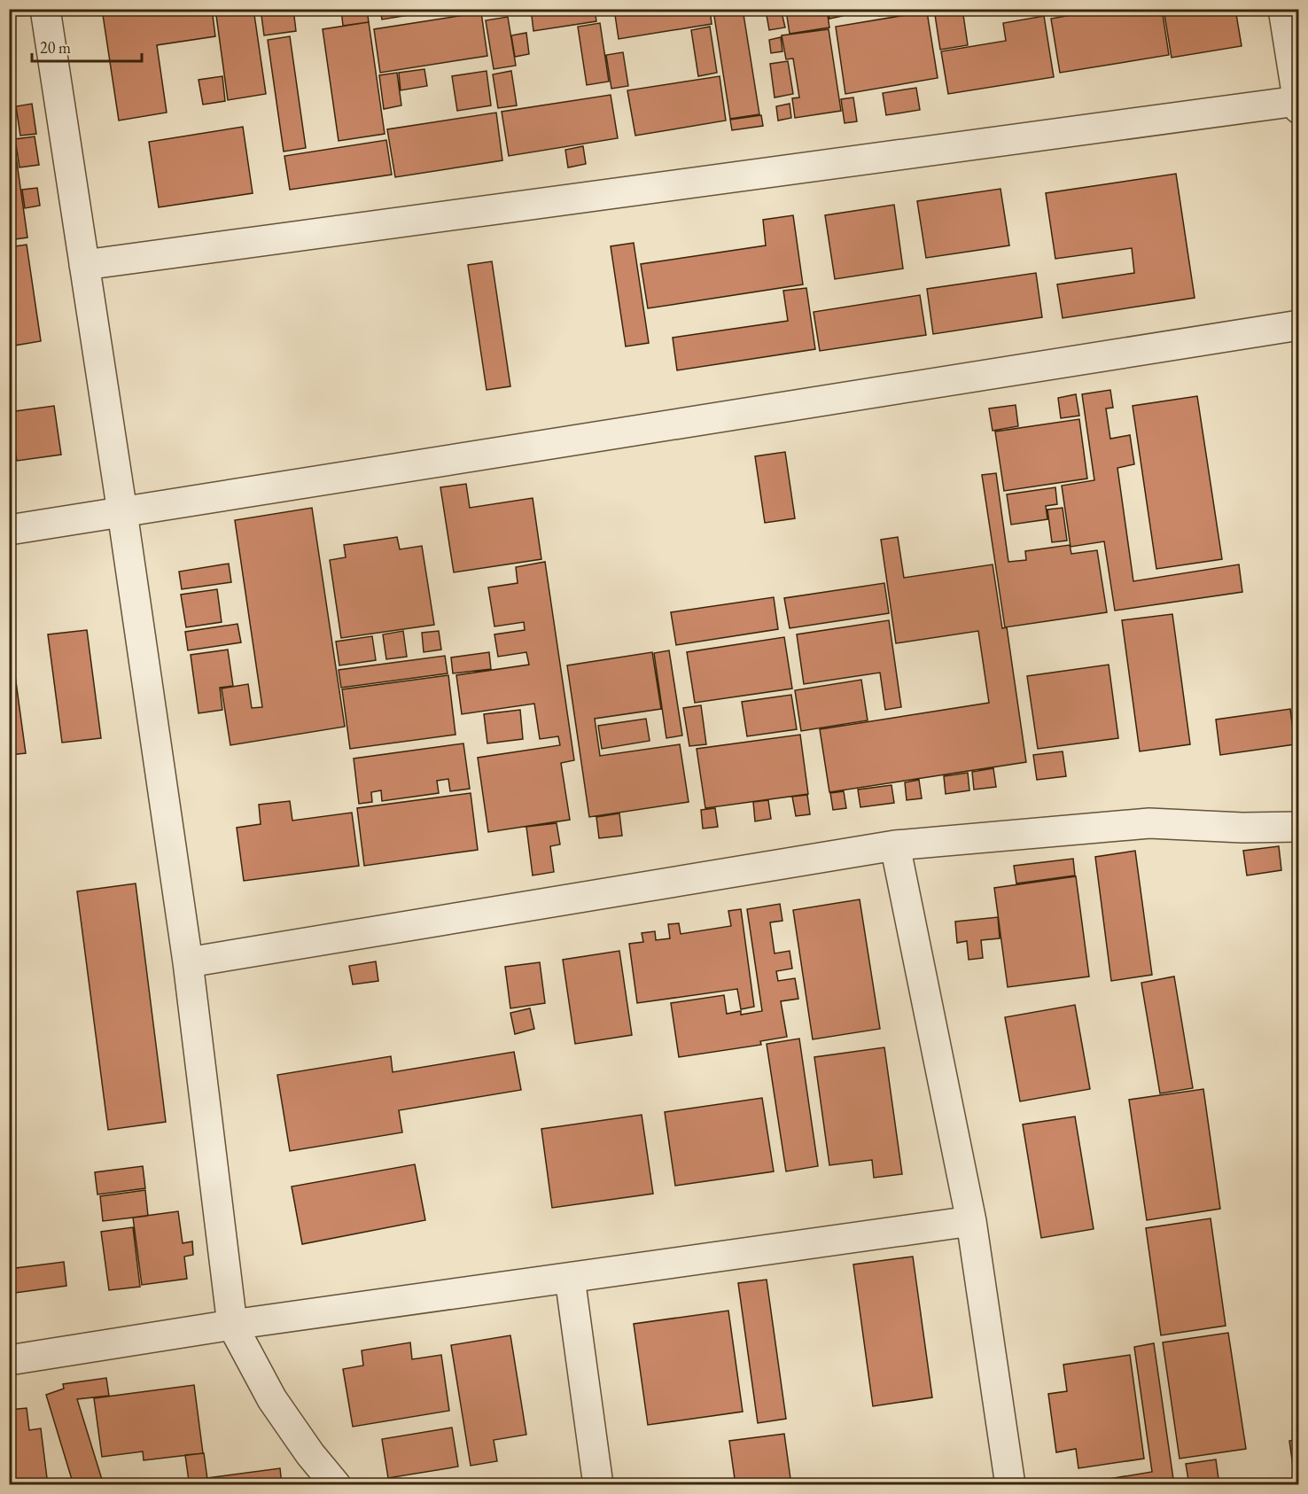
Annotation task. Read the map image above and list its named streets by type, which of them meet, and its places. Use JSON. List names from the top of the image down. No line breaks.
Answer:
{"scale_bar":"20 m"}
